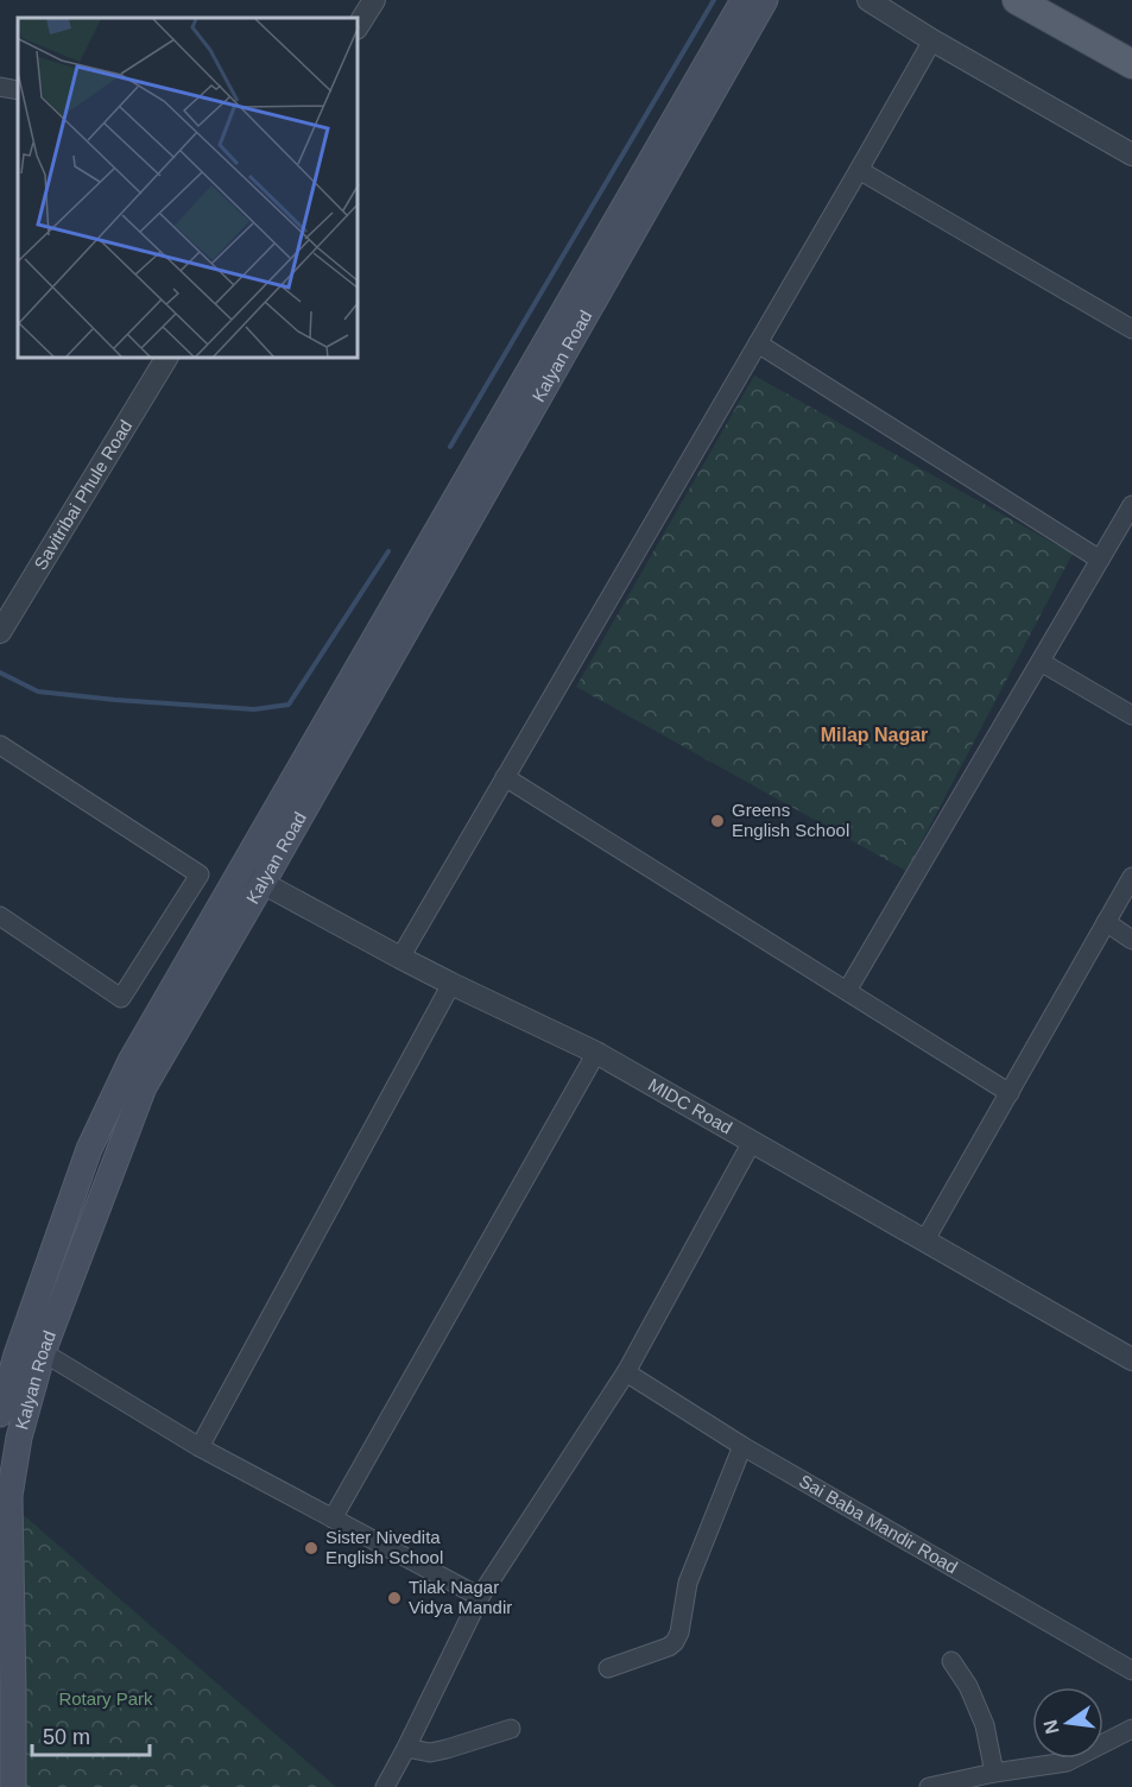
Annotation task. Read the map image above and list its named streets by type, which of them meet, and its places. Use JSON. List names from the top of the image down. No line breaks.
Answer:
{"streets":{"main road":["Kalyan Road"],"street":["Savitribai Phule Road","MIDC Road","Sai Baba Mandir Road"]},"crossings":[["Kalyan Road","MIDC Road"]],"districts":["Milap Nagar"],"parks":["Rotary Park"],"places":["Greens English School","Sister Nivedita English School","Tilak Nagar Vidya Mandir"],"scale_bar":"50 m","north":"left"}
